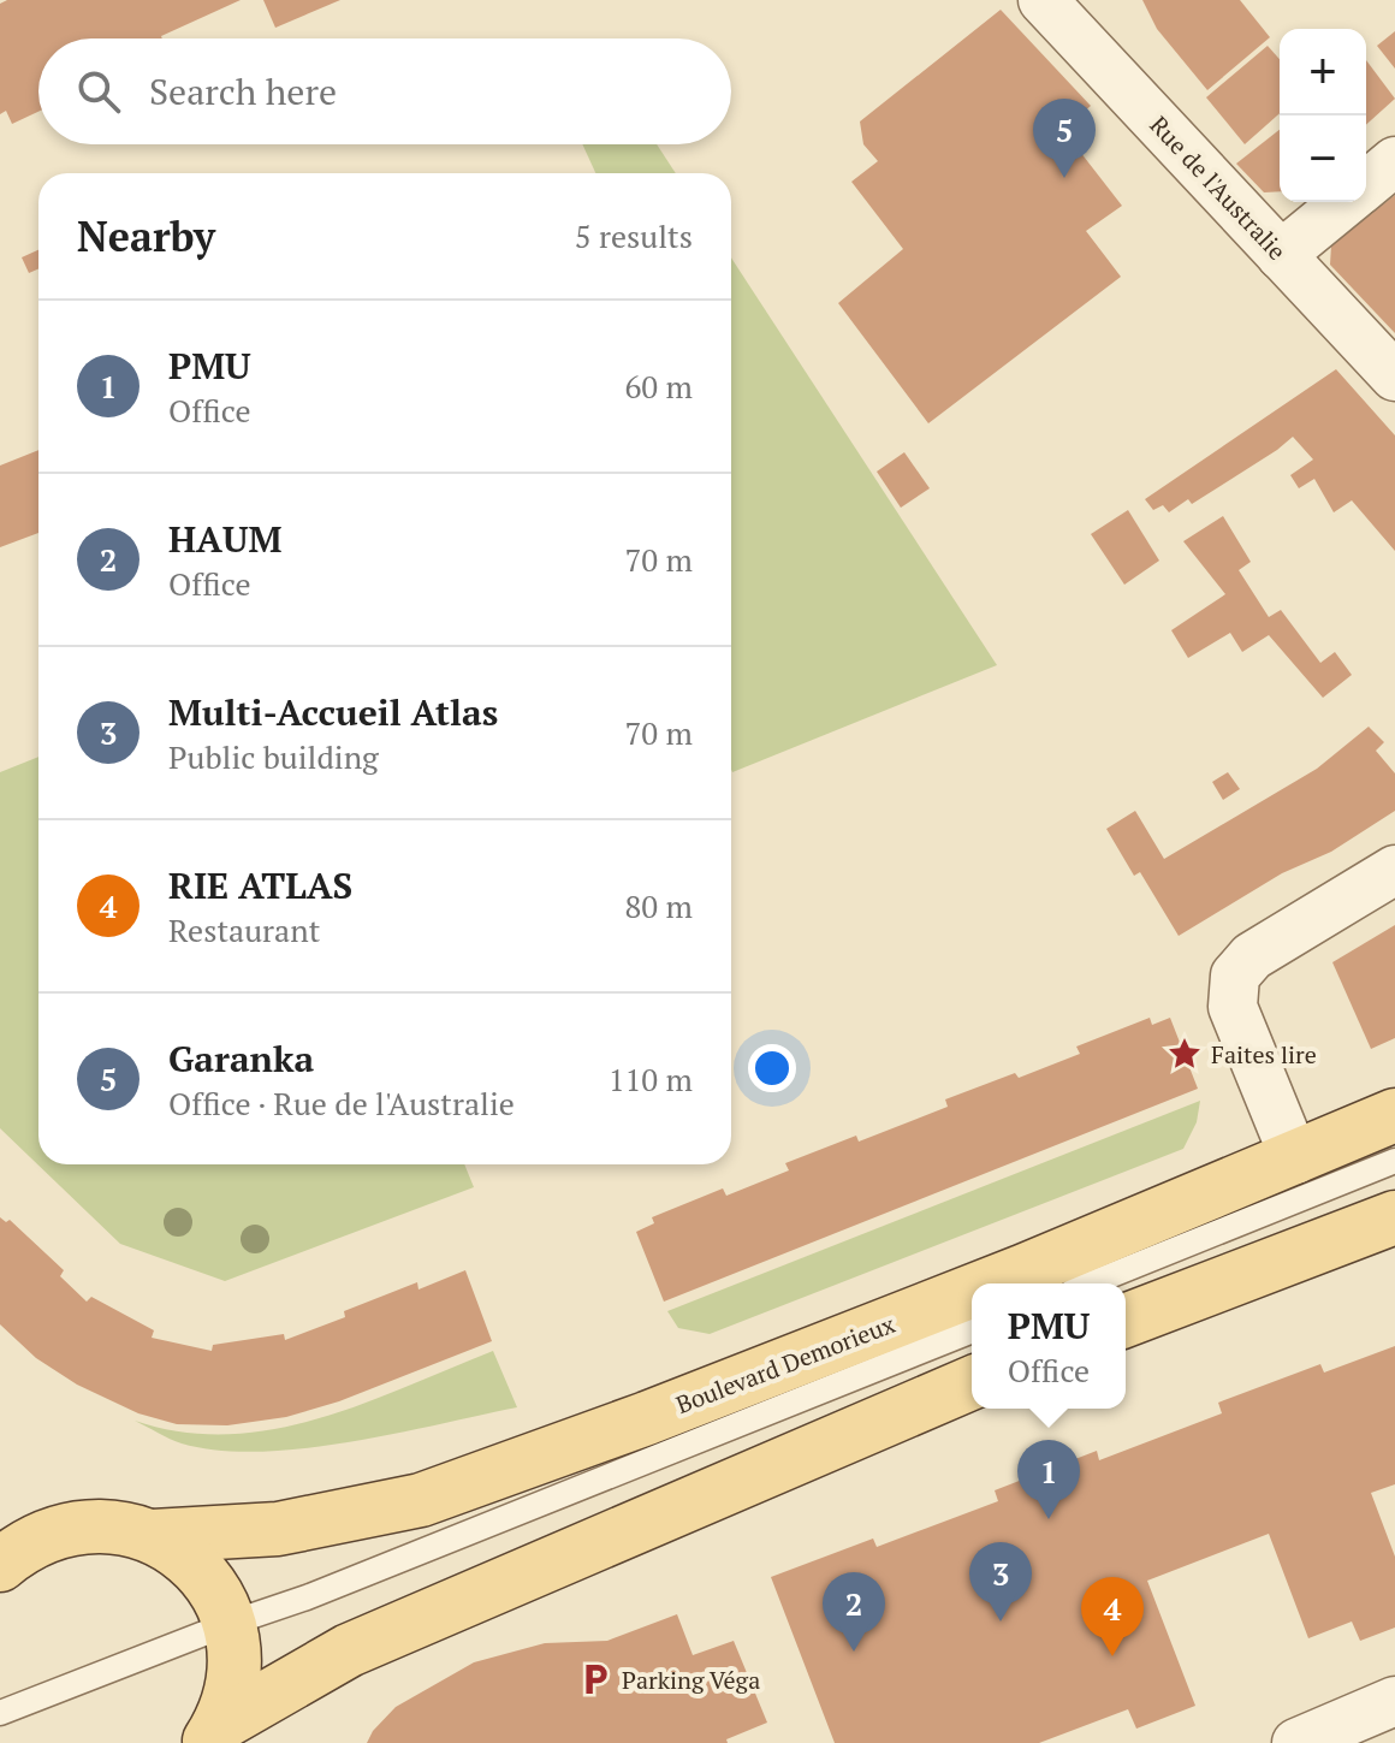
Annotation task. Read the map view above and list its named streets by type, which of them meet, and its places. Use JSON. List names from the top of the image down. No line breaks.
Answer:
{"streets":{"main road":["Boulevard Demorieux"],"street":["Rue de l'Australie"]},"places":{"place":["Faites lire"],"parking":["Parking Véga"]},"page":{"map_buttons":["+","−"],"search":"Search here","pins":["5","1","3","2","4"],"heading":["Nearby","5 results"],"list":[{"mark":"1","name":"PMU","note":"Office","value":"60 m"},{"mark":"2","name":"HAUM","note":"Office","value":"70 m"},{"mark":"3","name":"Multi-Accueil Atlas","note":"Public building","value":"70 m"},{"mark":"4","name":"RIE ATLAS","note":"Restaurant","value":"80 m"},{"mark":"5","name":"Garanka","note":"Office · Rue de l'Australie","value":"110 m"}],"popup":["PMU","Office"]}}
